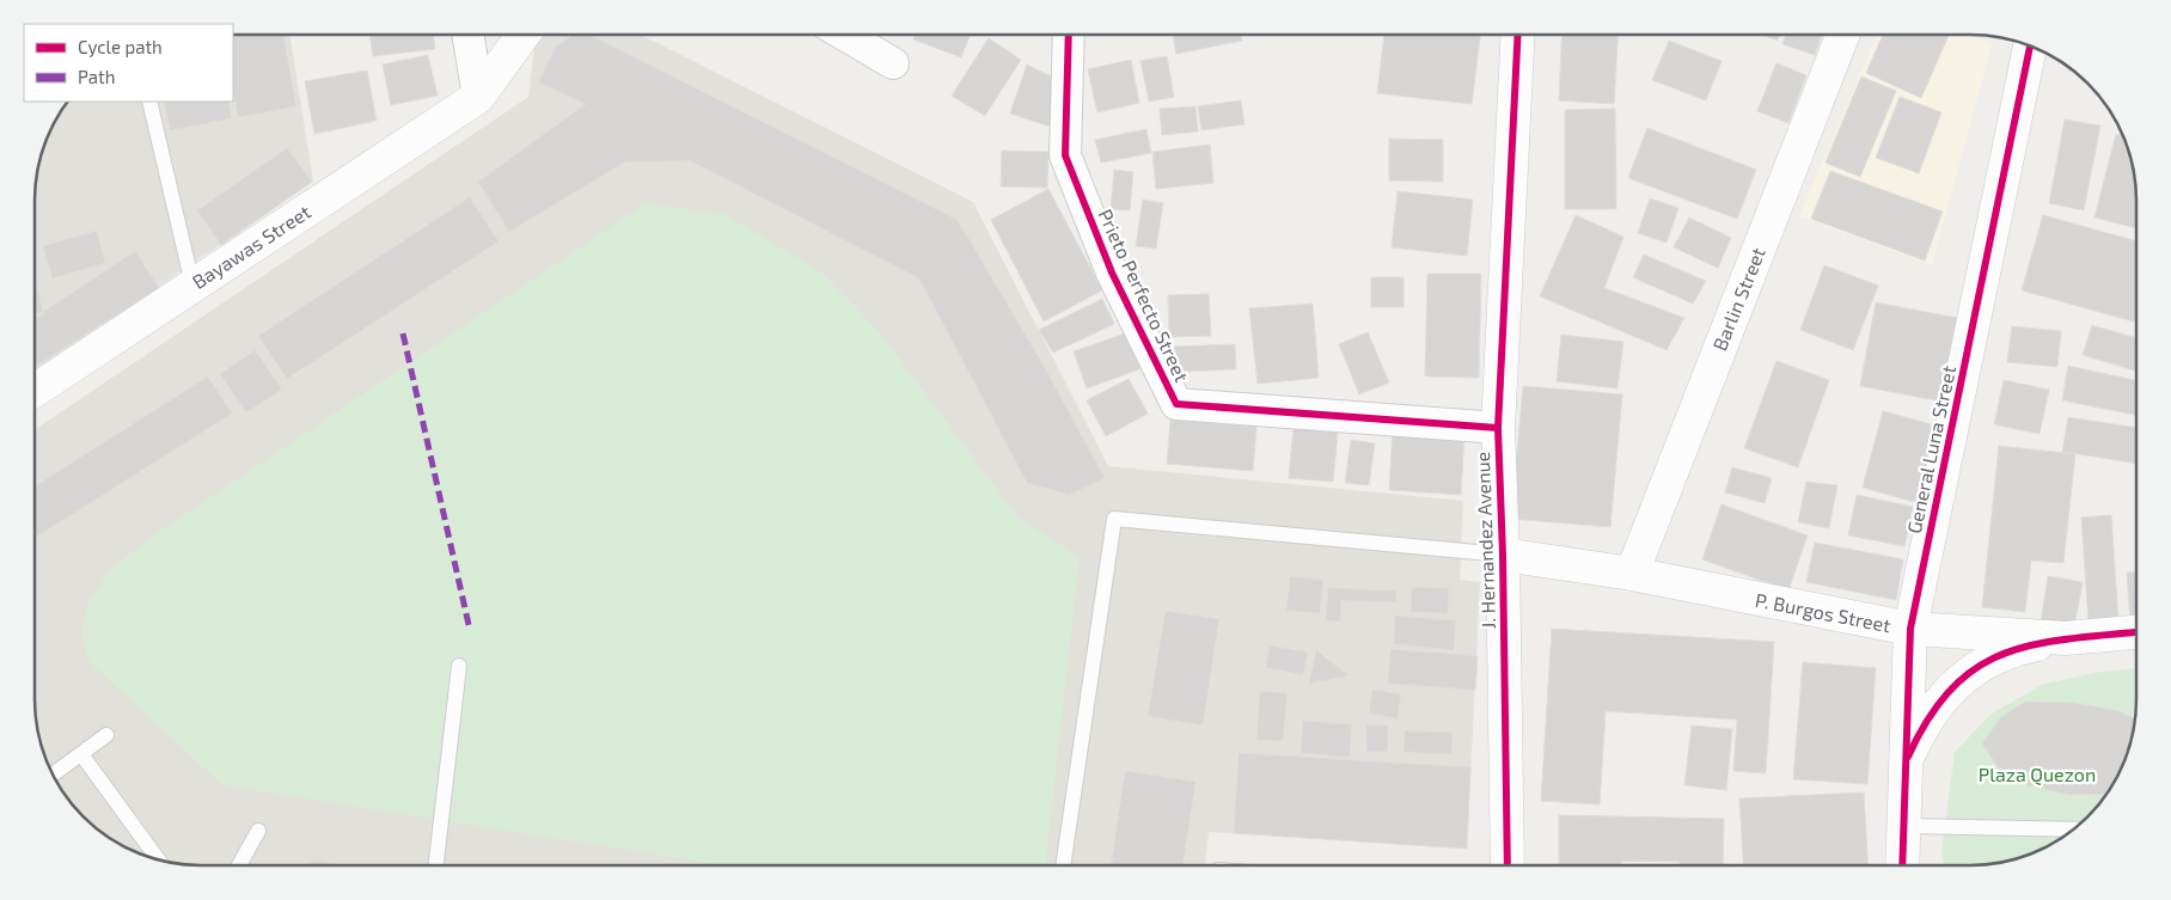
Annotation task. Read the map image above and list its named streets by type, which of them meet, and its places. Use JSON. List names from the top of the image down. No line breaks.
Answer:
{"streets":{"street":["Bayawas Street","Prieto Perfecto Street","Barlin Street","General Luna Street","J. Hernandez Avenue","P. Burgos Street"]},"crossings":[["Prieto Perfecto Street","J. Hernandez Avenue"],["Barlin Street","P. Burgos Street"],["General Luna Street","P. Burgos Street"],["J. Hernandez Avenue","P. Burgos Street"]],"parks":["Plaza Quezon"],"legend":["Cycle path","Path"]}
